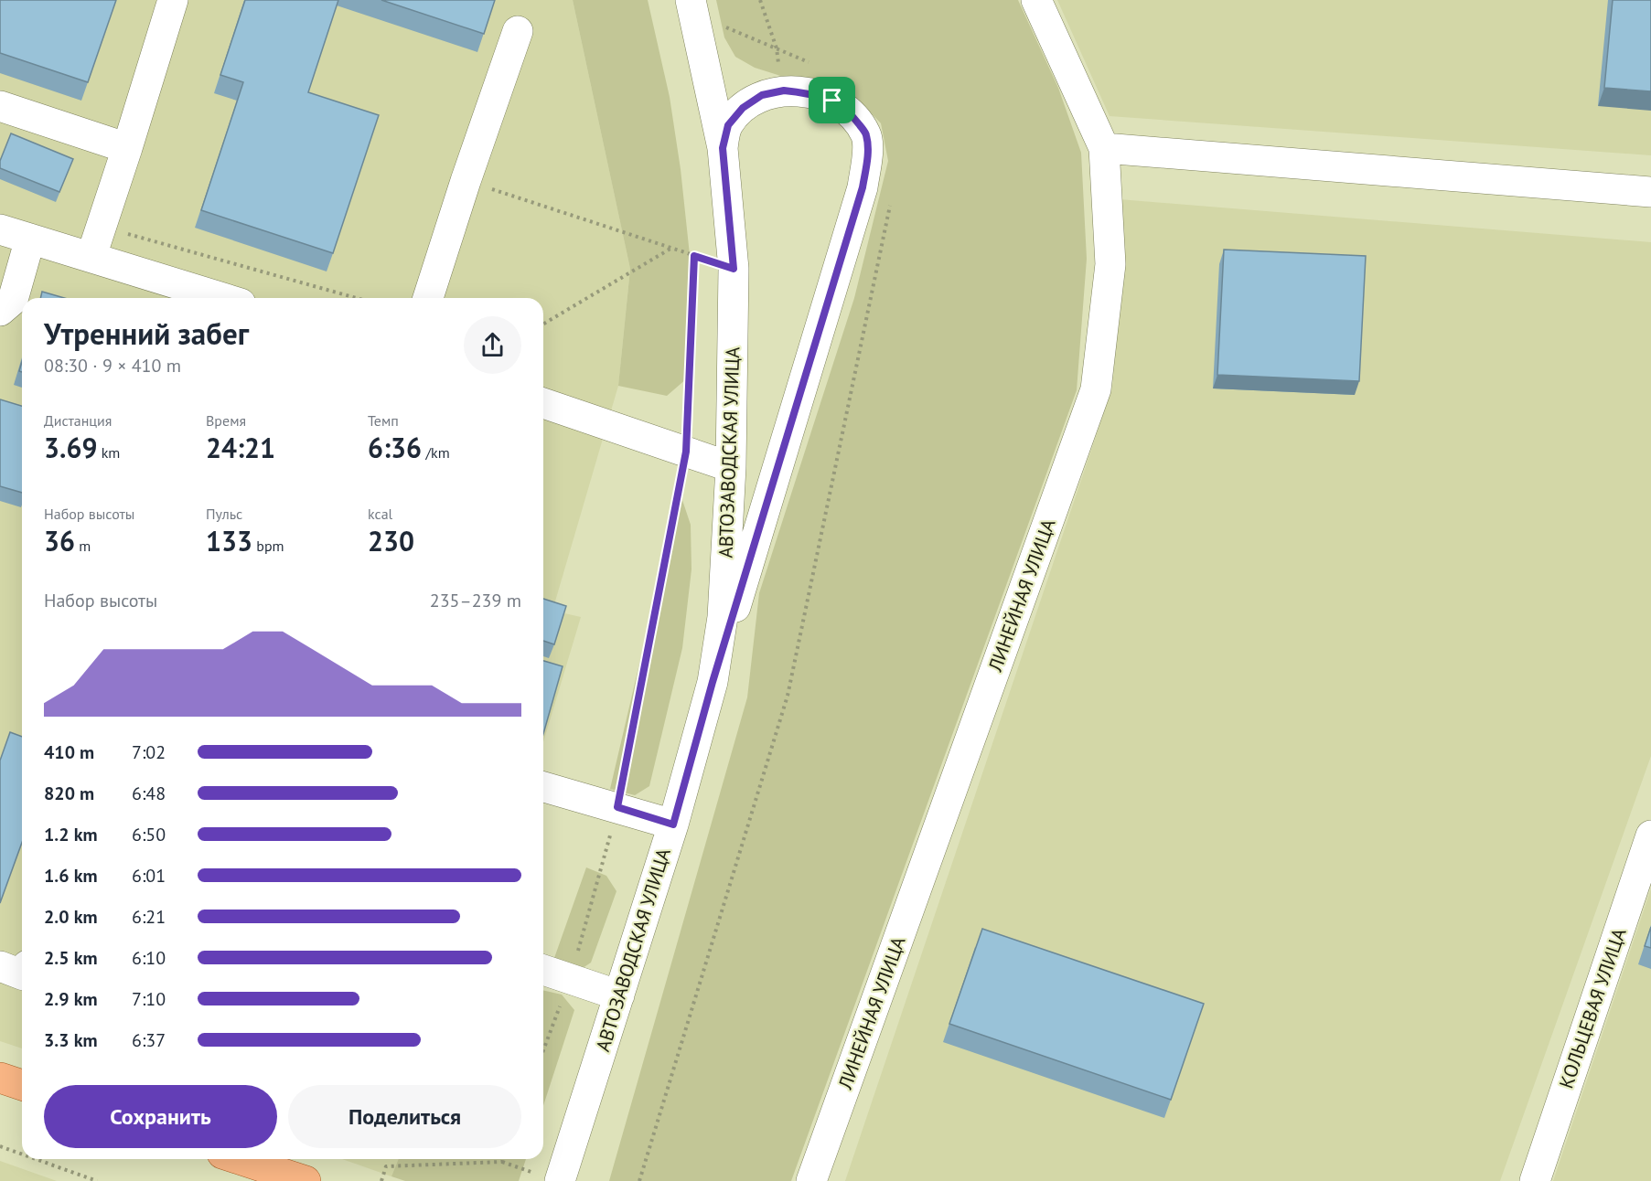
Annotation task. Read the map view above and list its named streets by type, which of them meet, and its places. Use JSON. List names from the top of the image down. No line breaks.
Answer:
{"streets":{"street":["АВТОЗАВОДСКАЯ УЛИЦА","ЛИНЕЙНАЯ УЛИЦА","КОЛЬЦЕВАЯ УЛИЦА"]},"page":{"heading":["Утренний забег","08:30 · 9 × 410 m"],"stats":[["Дистанция","3.69 km"],["Время","24:21"],["Темп","6:36 /km"],["Набор высоты","36 m"],["Пульс","133 bpm"],["kcal","230"]],"chart":["Набор высоты","235–239 m"],"list":[{"name":"410 m","note":"7:02"},{"name":"820 m","note":"6:48"},{"name":"1.2 km","note":"6:50"},{"name":"1.6 km","note":"6:01"},{"name":"2.0 km","note":"6:21"},{"name":"2.5 km","note":"6:10"},{"name":"2.9 km","note":"7:10"},{"name":"3.3 km","note":"6:37"}],"buttons":["Сохранить","Поделиться"]}}
